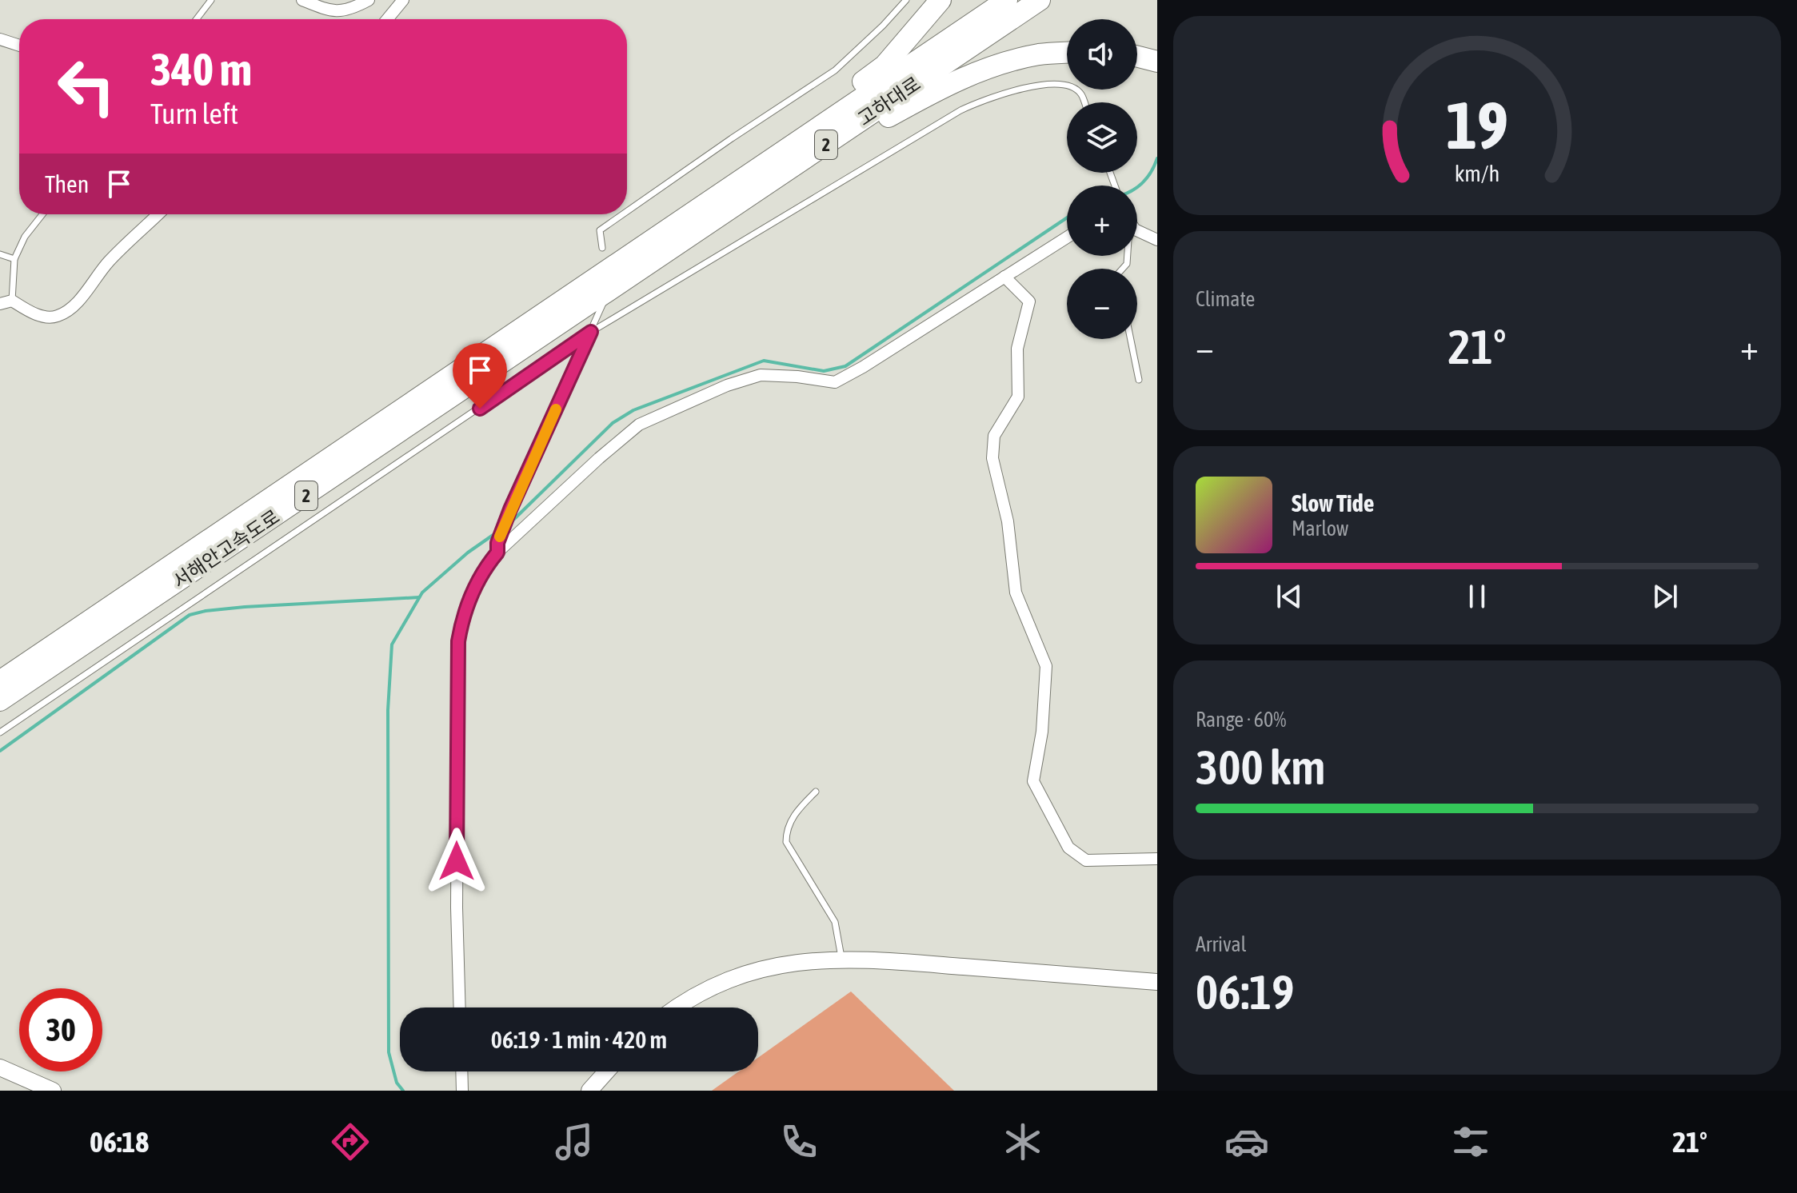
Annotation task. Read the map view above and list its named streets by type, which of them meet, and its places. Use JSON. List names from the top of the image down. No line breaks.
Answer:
{"streets":{"highway":["고하대로","2","서해안고속도로"]},"crossings":[["고하대로","서해안고속도로"]],"page":{"map_buttons":["+","−"],"turn":["340 m","Turn left"],"then":"Then","tile":["Climate",["Range · 60%","300 km"],["Arrival","06:19"]],"heat":["−","21°","+"],"song":["Slow Tide","Marlow"],"limit":"30","trip":"06:19 · 1 min · 420 m","tabs":["06:18","21°"],"gauge":["19","km/h"]}}
